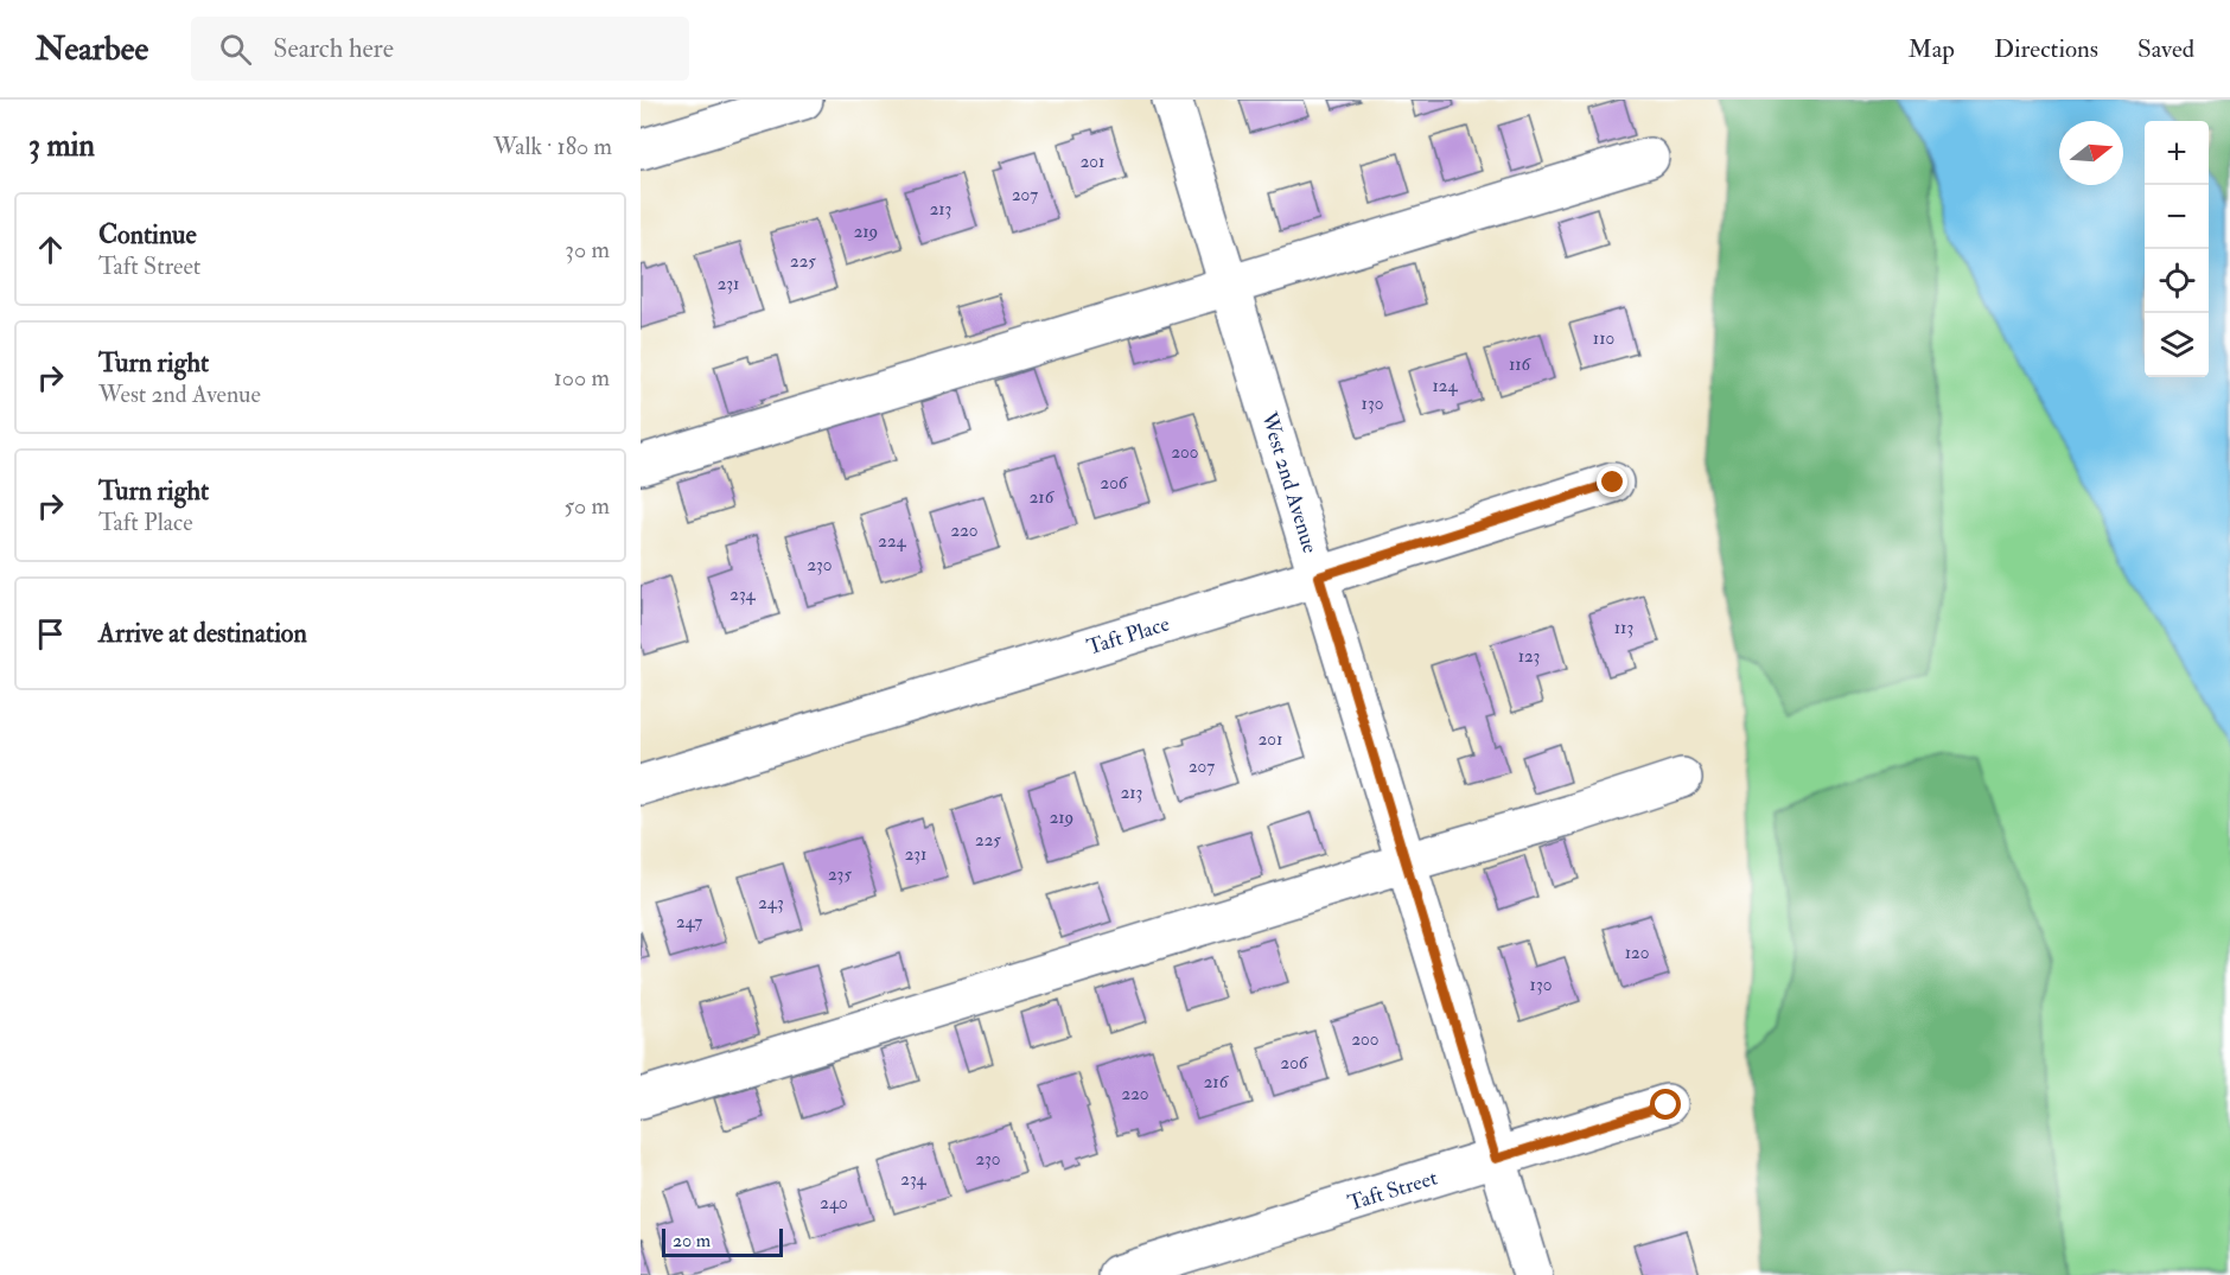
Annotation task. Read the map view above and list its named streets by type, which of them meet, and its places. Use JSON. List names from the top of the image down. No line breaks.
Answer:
{"streets":{"street":["West 2nd Avenue","Taft Place","Taft Street"]},"crossings":[["West 2nd Avenue","Taft Place"],["West 2nd Avenue","Taft Street"]],"house_numbers":["201","207","213","219","225","231","110","116","124","130","200","206","216","220","224","230","234","113","123","201","207","213","219","225","231","235","243","247","120","130","200","206","216","220","230","234","240"],"scale_bar":"20 m","north":"right","page":{"header":"Nearbee","search":"Search here","nav":["Map","Directions","Saved"],"heading":["3 min","Walk · 180 m"],"map_buttons":["+","−"],"list":[["Continue","Taft Street","30 m"],["Turn right","West 2nd Avenue","100 m"],["Turn right","Taft Place","50 m"],"Arrive at destination"],"scale":"20 m"}}
